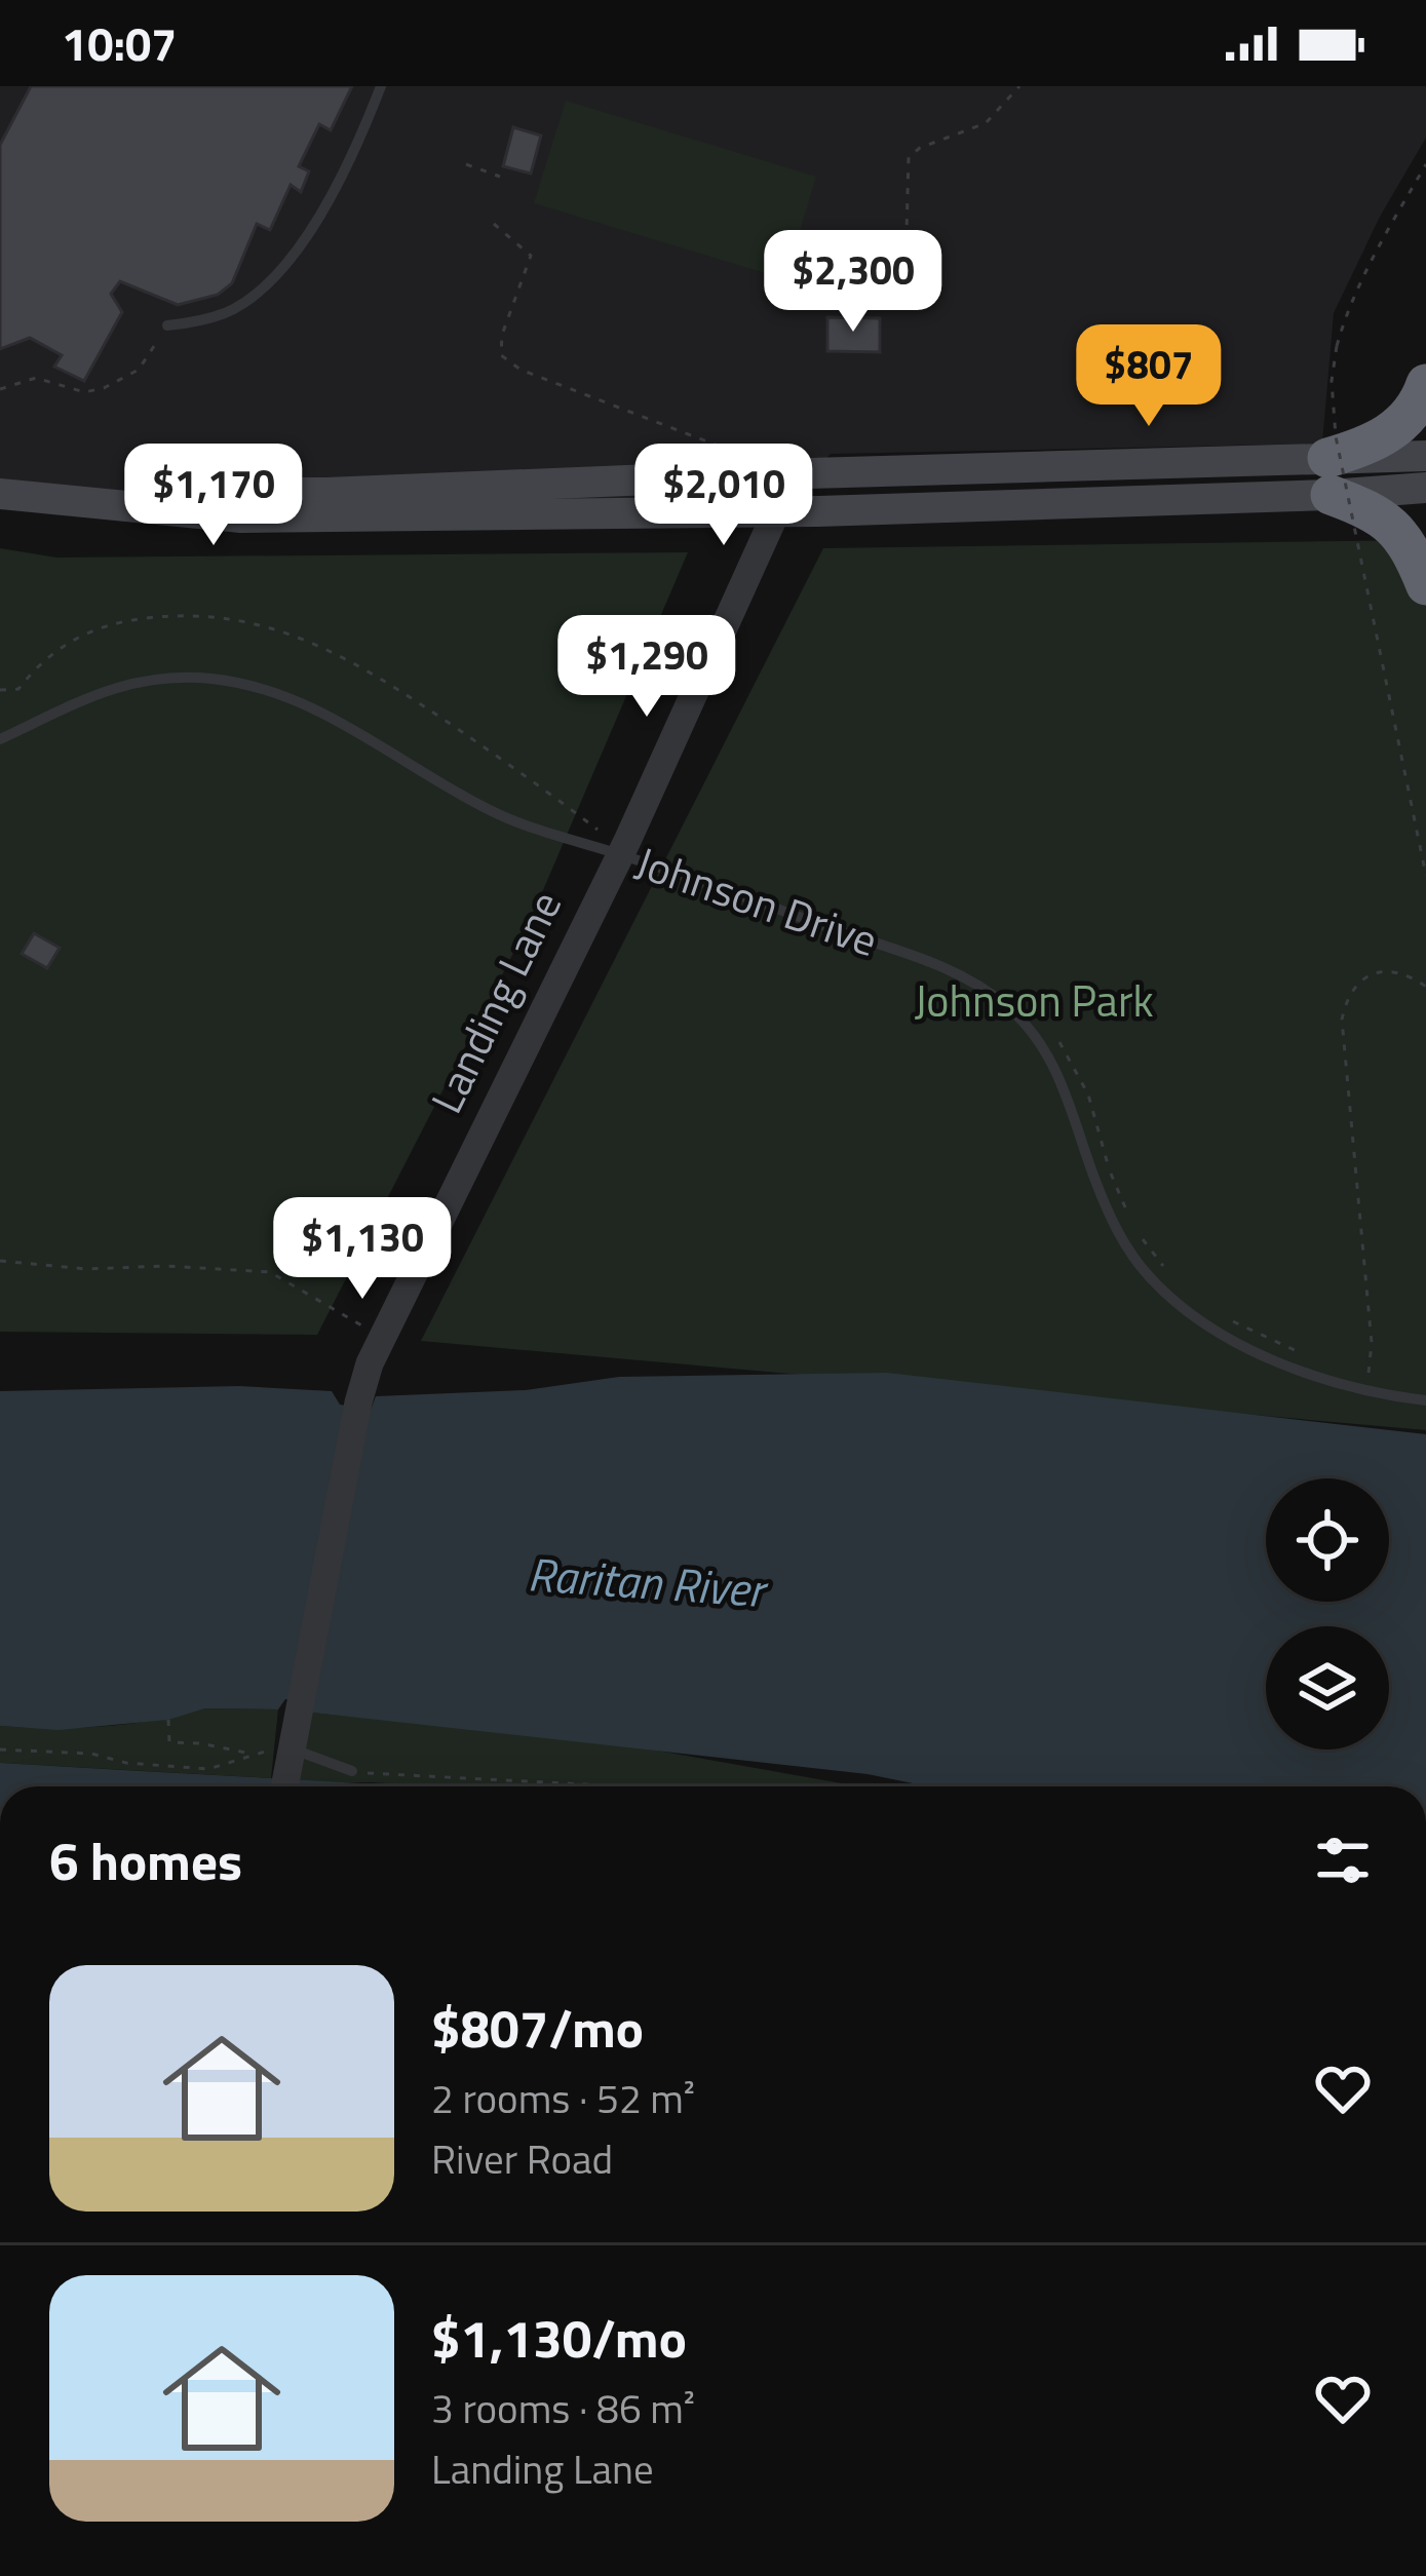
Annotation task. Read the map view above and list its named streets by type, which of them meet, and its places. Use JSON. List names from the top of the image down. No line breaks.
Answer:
{"streets":{"street":["Landing Lane"],"lane":["Johnson Drive"]},"crossings":[["Johnson Drive","Landing Lane"]],"water":["Raritan River"],"parks":["Johnson Park"],"page":{"status":"10:07","price":["$2,300","$807","$1,170","$2,010","$1,290","$1,130"],"heading":"6 homes","list":[{"name":"$807/mo","note":"2 rooms · 52 m² · River Road"},{"name":"$1,130/mo","note":"3 rooms · 86 m² · Landing Lane"}]}}
